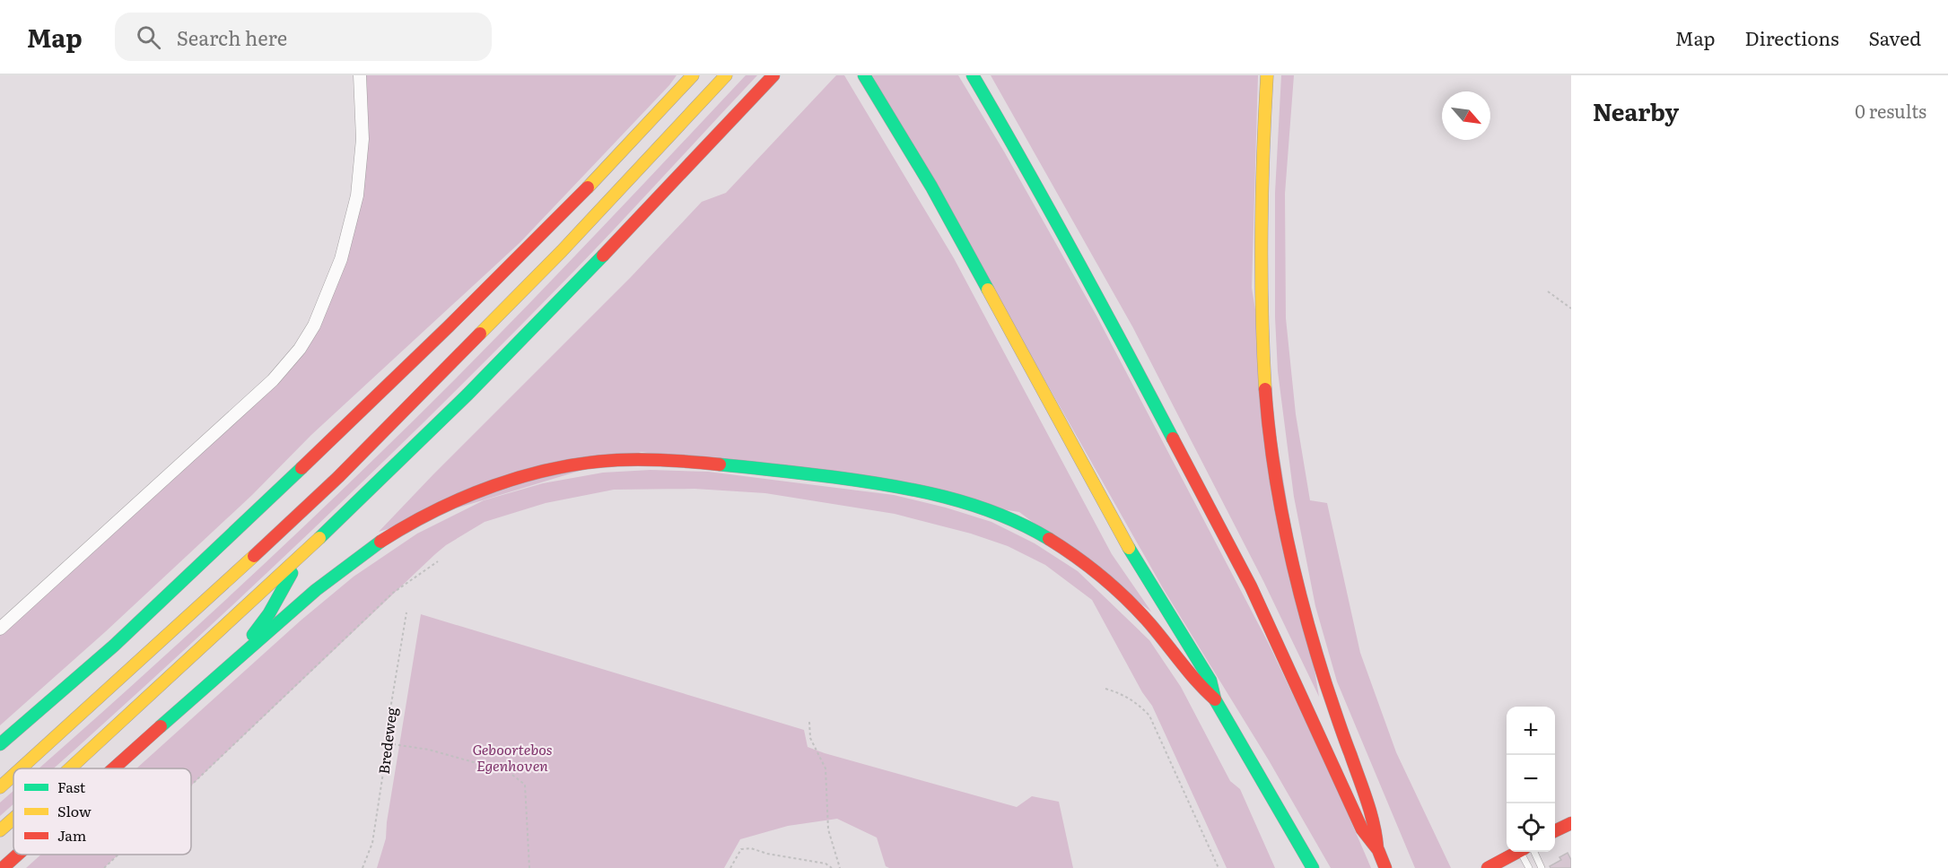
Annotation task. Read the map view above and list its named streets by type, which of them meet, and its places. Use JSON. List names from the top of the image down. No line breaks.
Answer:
{"streets":{"path":["Bredeweg"]},"parks":["Geboortebos Egenhoven"],"legend":["Fast","Slow","Jam"],"north":"bottom right","page":{"header":"Map","search":"Search here","nav":["Map","Directions","Saved"],"heading":["Nearby","0 results"],"map_buttons":["+","−"]}}
